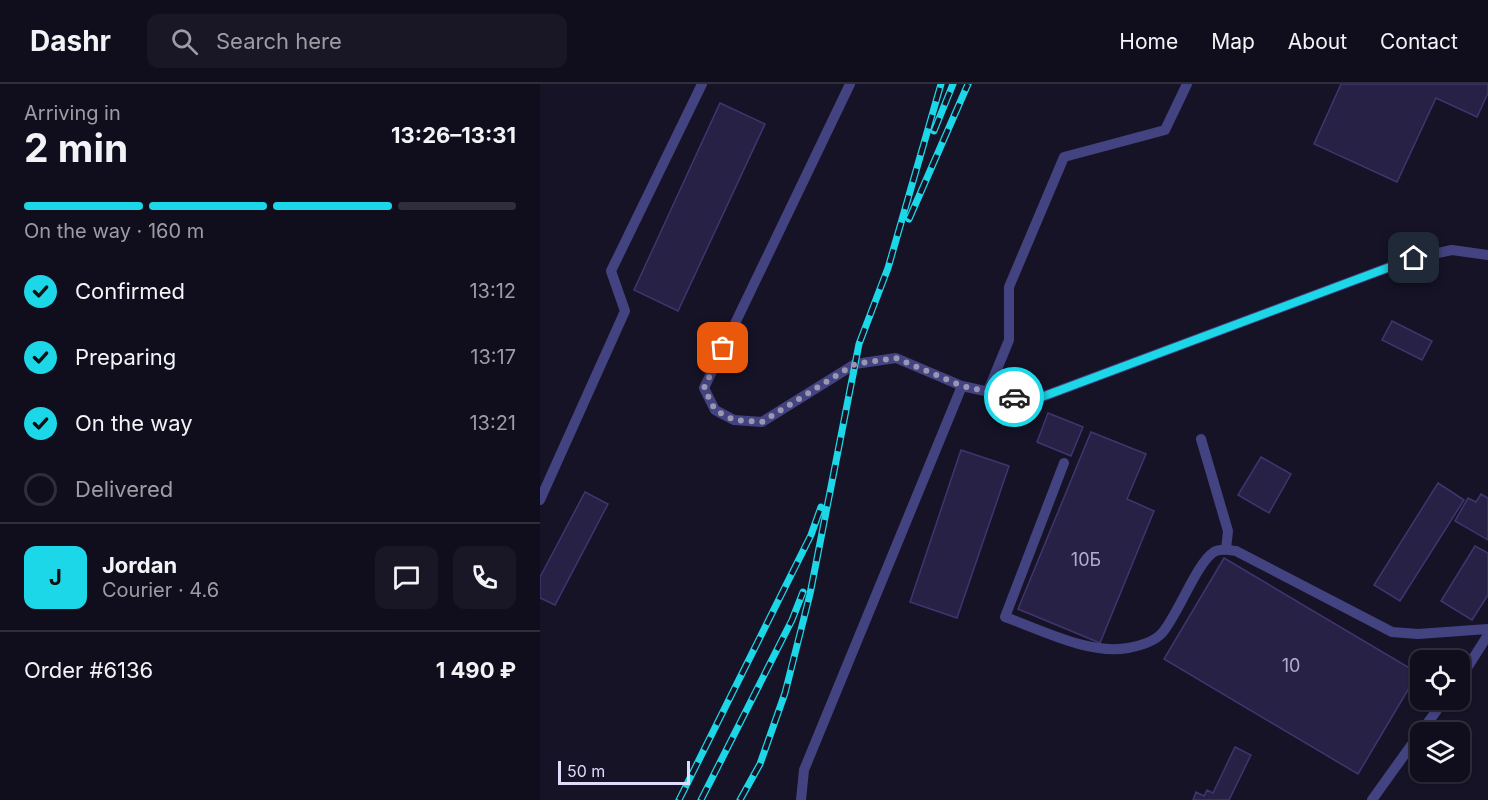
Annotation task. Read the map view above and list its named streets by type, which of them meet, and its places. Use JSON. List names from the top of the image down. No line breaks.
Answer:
{"house_numbers":["10Б","10"],"scale_bar":"50 m","page":{"header":"Dashr","search":"Search here","nav":["Home","Map","About","Contact"],"heading":["2 min","Arriving in","13:26–13:31"],"panel":["Jordan","Courier · 4.6","Order #6136","1 490 ₽"],"bar":"On the way · 160 m","list":[["Confirmed","13:12"],["Preparing","13:17"],["On the way","13:21"],"Delivered"],"round":"J","scale":"50 m"}}
